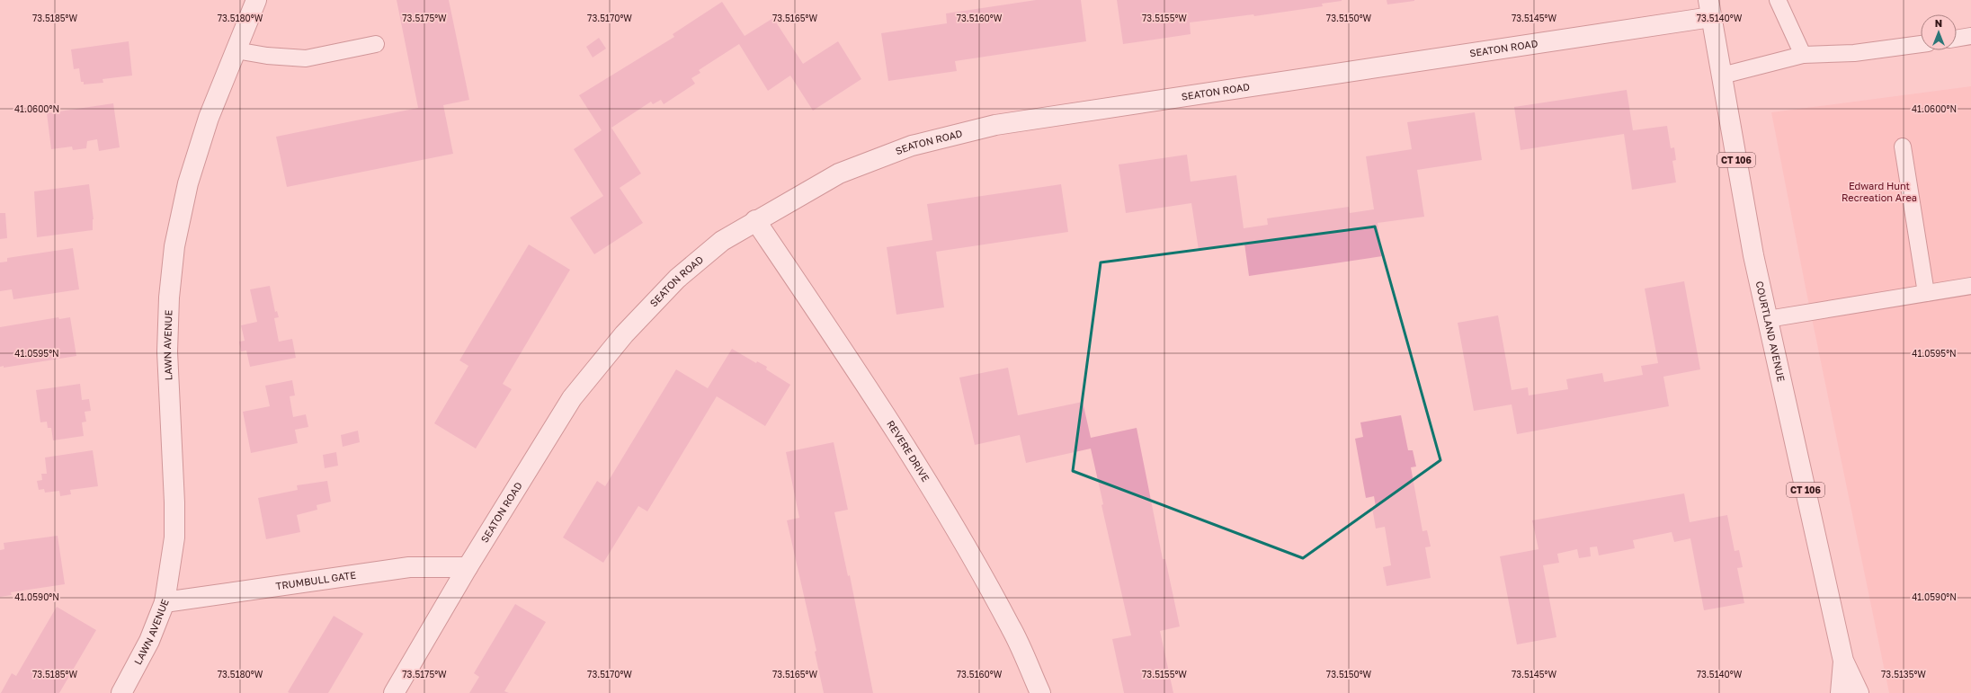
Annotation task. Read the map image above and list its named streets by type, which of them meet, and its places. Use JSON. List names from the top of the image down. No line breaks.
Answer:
{"streets":{"street":["SEATON ROAD","CT 106","COURTLAND AVENUE","LAWN AVENUE","REVERE DRIVE","TRUMBULL GATE"]},"crossings":[["SEATON ROAD","COURTLAND AVENUE"],["SEATON ROAD","REVERE DRIVE"],["SEATON ROAD","TRUMBULL GATE"],["LAWN AVENUE","TRUMBULL GATE"]],"parks":["Edward Hunt Recreation Area"],"north":"top","coordinates":["73.5185°W","73.5180°W","73.5175°W","73.5170°W","73.5165°W","73.5160°W","73.5155°W","73.5150°W","73.5145°W","73.5140°W","41.0600°N","41.0595°N","41.0590°N","73.5135°W"]}
